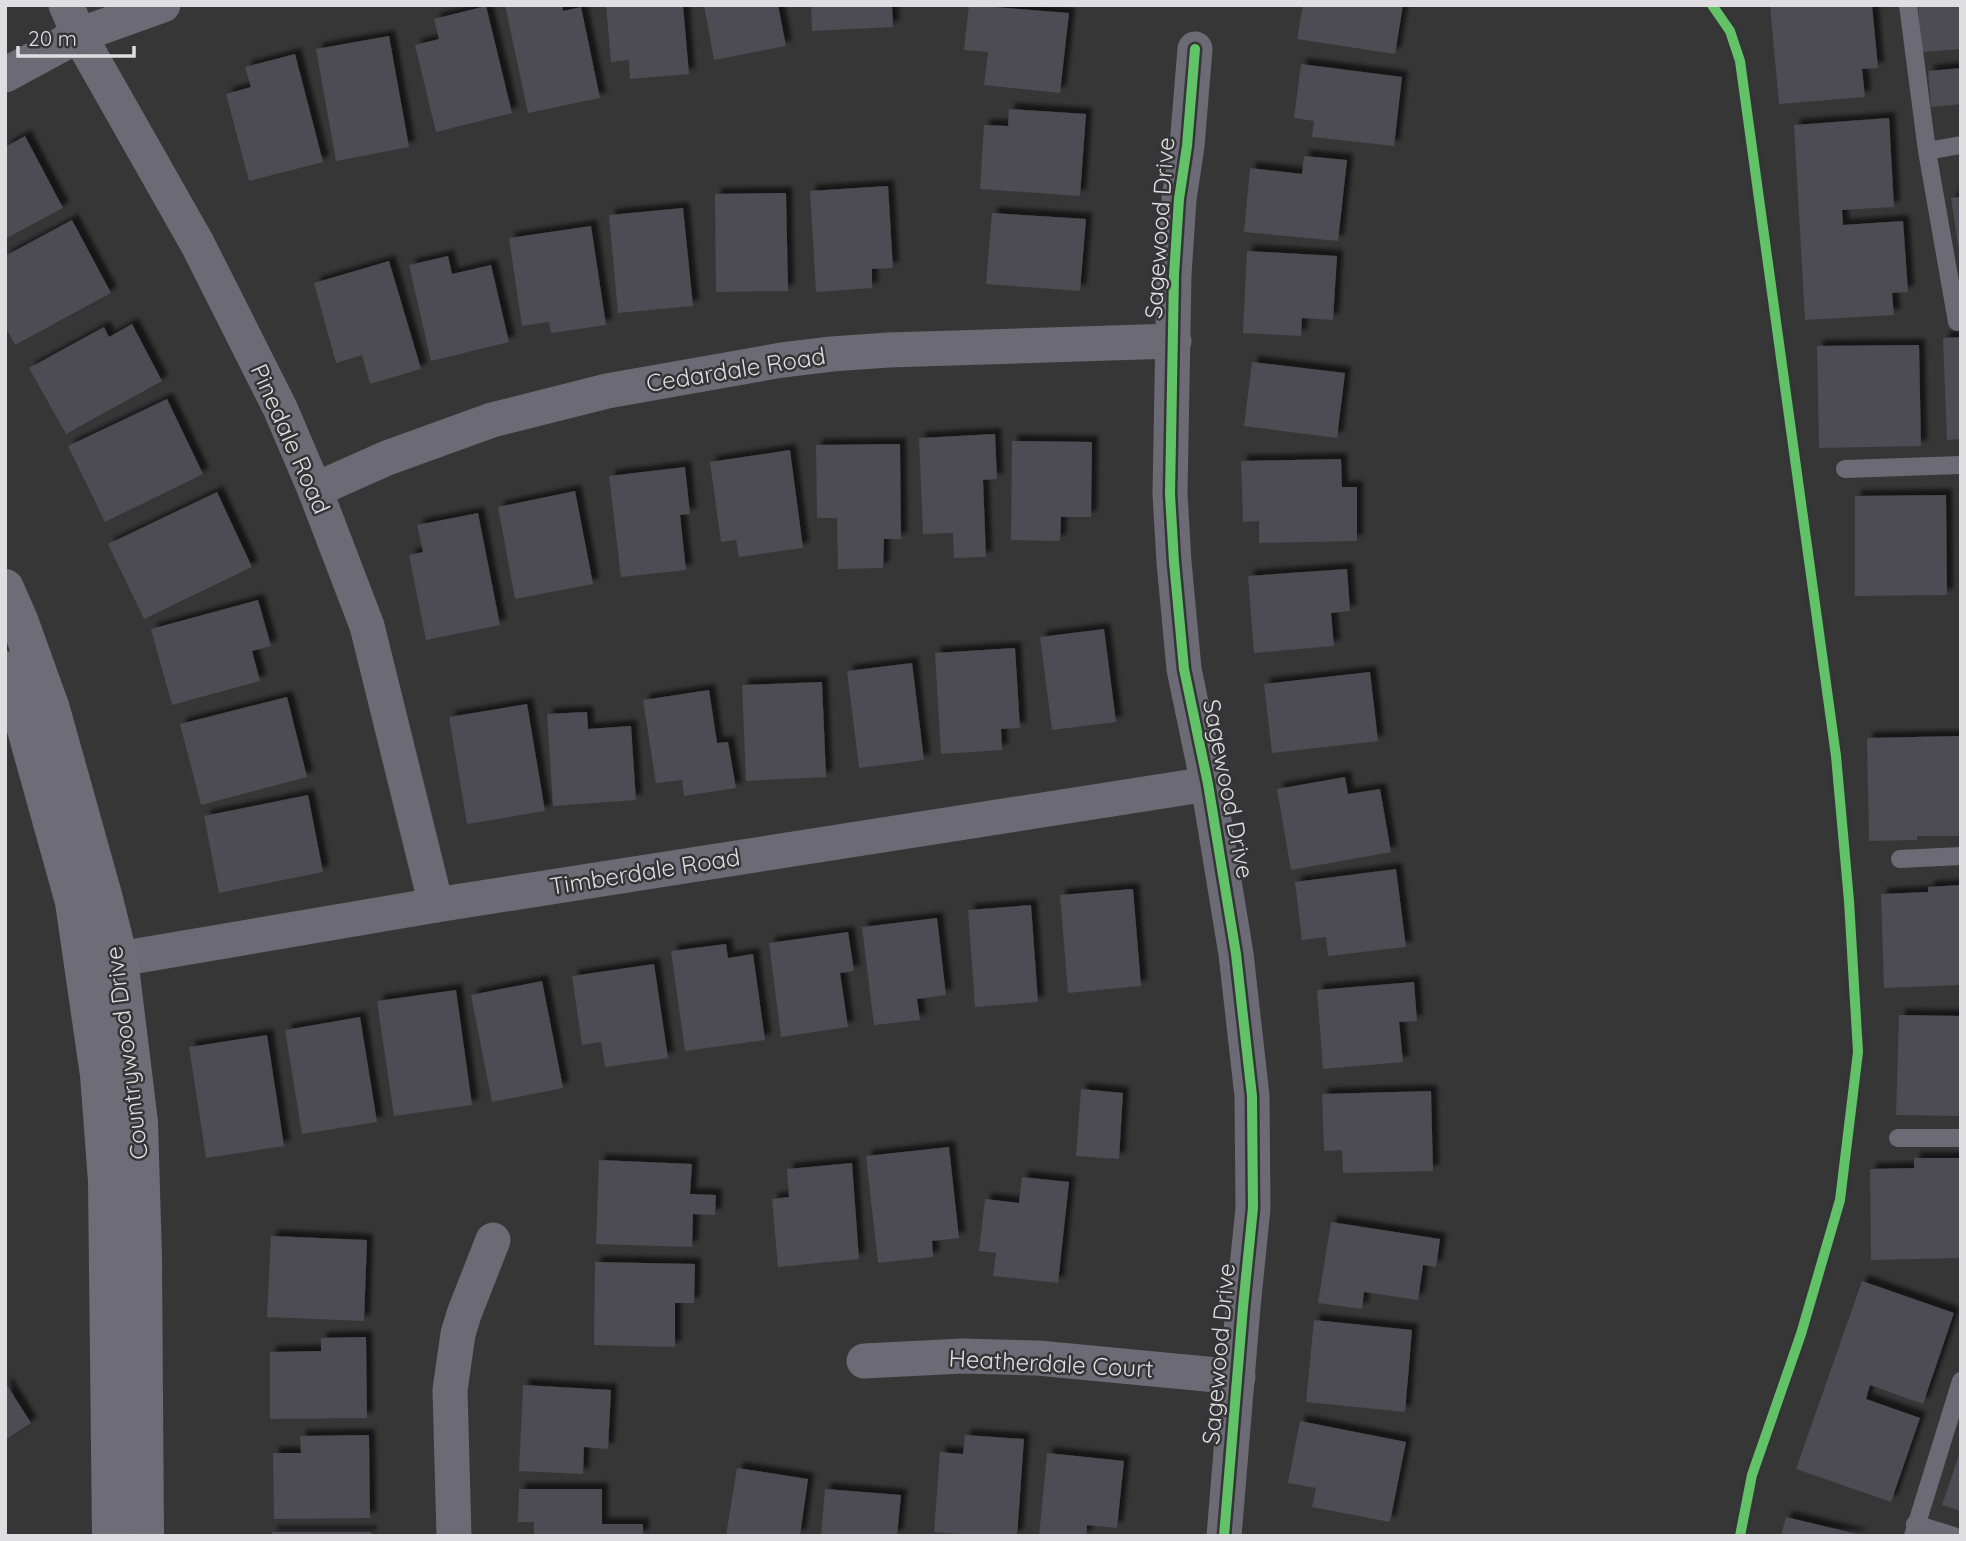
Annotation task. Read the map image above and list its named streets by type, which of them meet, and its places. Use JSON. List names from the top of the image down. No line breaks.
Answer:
{"streets":{"street":["Sagewood Drive","Cedardale Road","Pinedale Road","Timberdale Road","Countrywood Drive","Heatherdale Court"]},"crossings":[["Sagewood Drive","Cedardale Road"],["Sagewood Drive","Timberdale Road"],["Sagewood Drive","Heatherdale Court"],["Cedardale Road","Pinedale Road"],["Pinedale Road","Timberdale Road"],["Timberdale Road","Countrywood Drive"]],"scale_bar":"20 m"}
